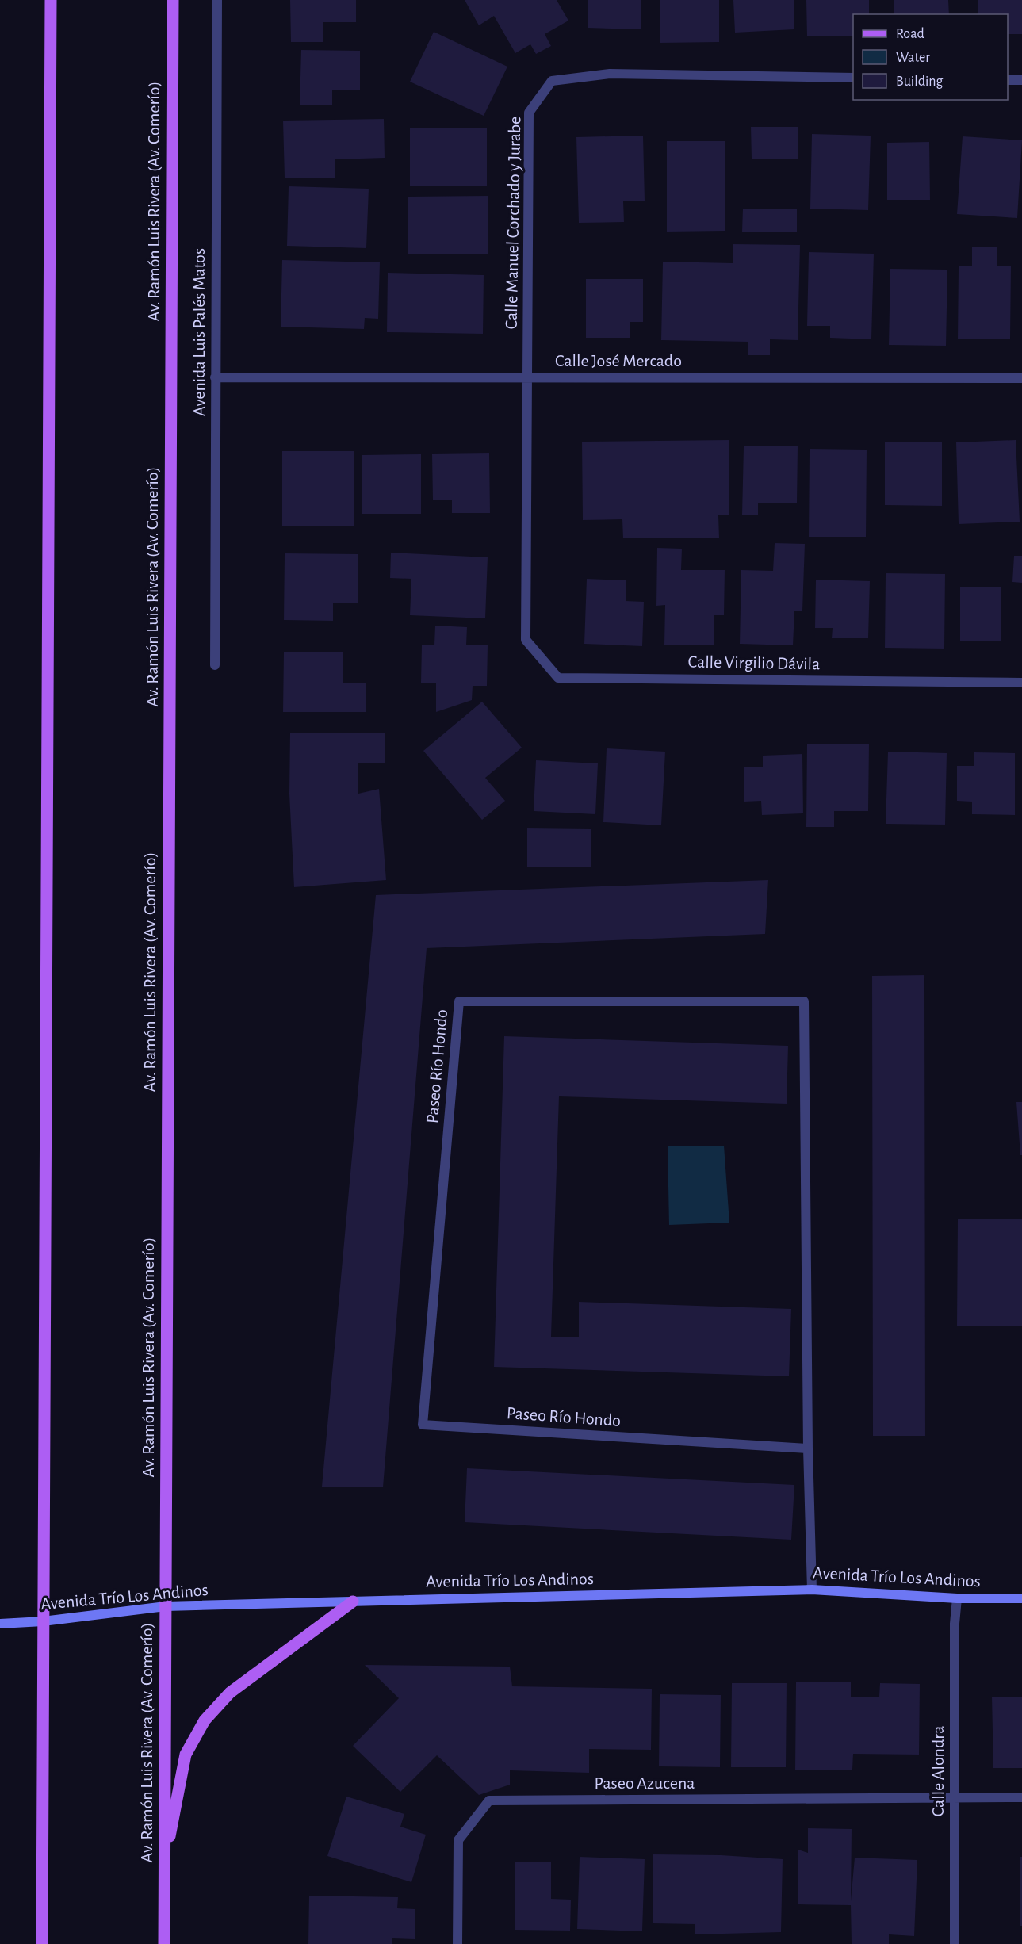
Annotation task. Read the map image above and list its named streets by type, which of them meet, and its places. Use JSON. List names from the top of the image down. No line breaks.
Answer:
{"streets":{"main road":["Av. Ramón Luis Rivera (Av. Comerío)"],"street":["Calle Manuel Corchado y Jurabe","Avenida Luis Palés Matos","Calle José Mercado","Calle Virgilio Dávila","Paseo Río Hondo","Avenida Trío Los Andinos","Calle Alondra","Paseo Azucena"]},"crossings":[["Av. Ramón Luis Rivera (Av. Comerío)","Avenida Trío Los Andinos"],["Calle Manuel Corchado y Jurabe","Calle José Mercado"],["Calle Manuel Corchado y Jurabe","Calle Virgilio Dávila"],["Avenida Luis Palés Matos","Calle José Mercado"],["Avenida Trío Los Andinos","Calle Alondra"],["Calle Alondra","Paseo Azucena"]],"legend":["Road","Water","Building"]}
